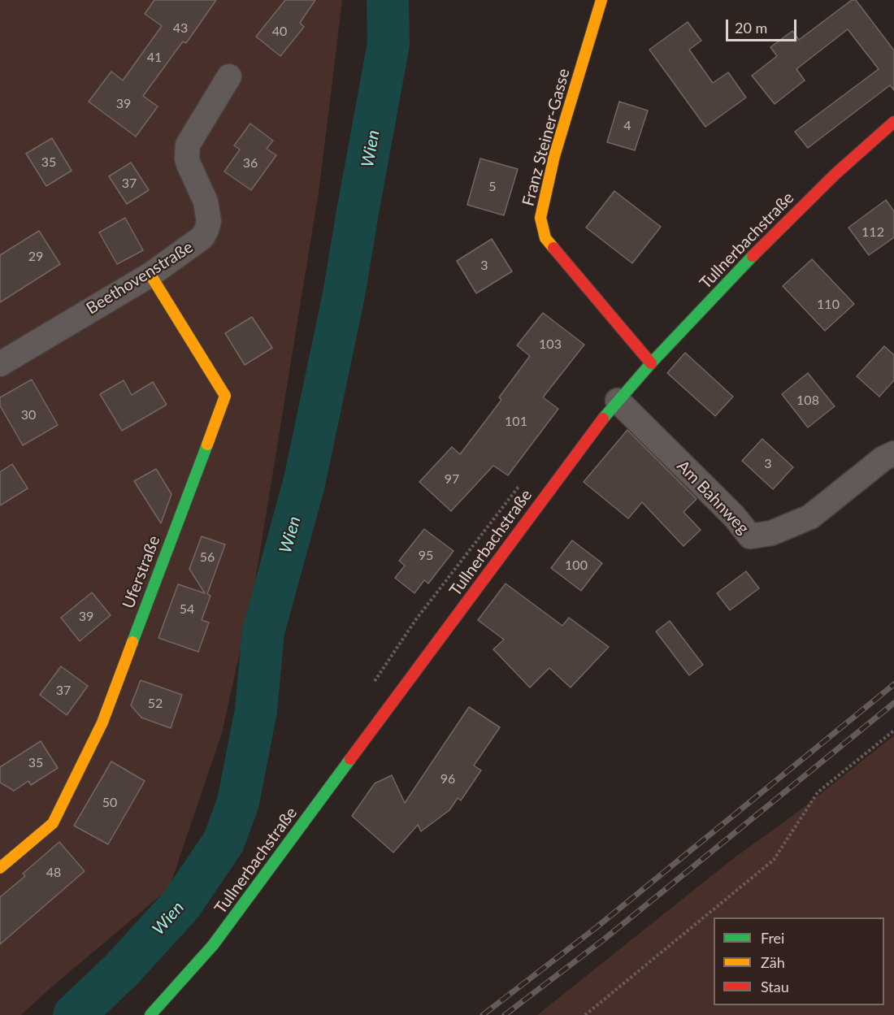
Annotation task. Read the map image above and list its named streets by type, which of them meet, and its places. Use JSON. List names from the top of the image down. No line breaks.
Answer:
{"streets":{"main road":["Franz Steiner-Gasse","Tullnerbachstraße","Uferstraße"],"street":["Beethovenstraße","Am Bahnweg"]},"crossings":[["Franz Steiner-Gasse","Tullnerbachstraße"],["Tullnerbachstraße","Am Bahnweg"],["Beethovenstraße","Uferstraße"]],"water":["Wien"],"house_numbers":["43","40","41","39","4","35","36","37","5","112","29","3","110","103","108","30","101","3","97","95","56","100","54","39","37","52","35","96","50","48"],"legend":["Frei","Zäh","Stau"],"scale_bar":"20 m"}
